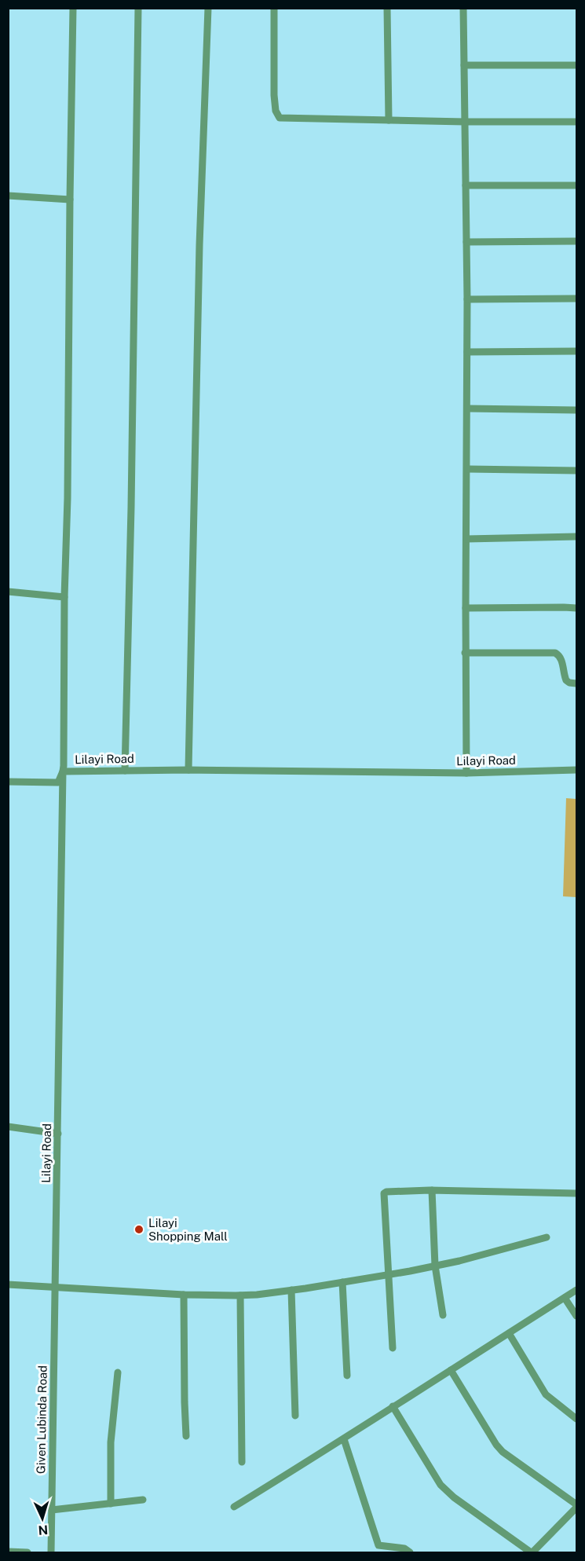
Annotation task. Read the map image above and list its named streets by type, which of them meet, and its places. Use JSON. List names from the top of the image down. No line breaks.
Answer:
{"streets":{"street":["Lilayi Road","Given Lubinda Road"]},"crossings":[["Lilayi Road","Given Lubinda Road"]],"places":["Lilayi Shopping Mall"],"north":"bottom"}
